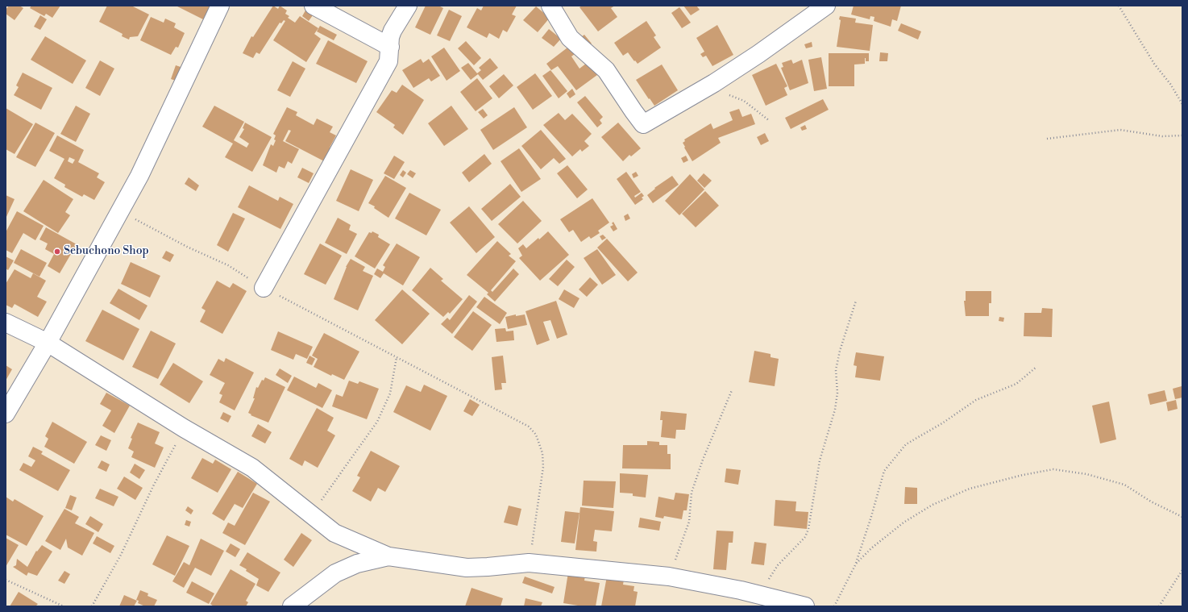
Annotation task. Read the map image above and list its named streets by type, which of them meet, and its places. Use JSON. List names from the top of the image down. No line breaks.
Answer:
{"places":["Sebuchono Shop"]}
